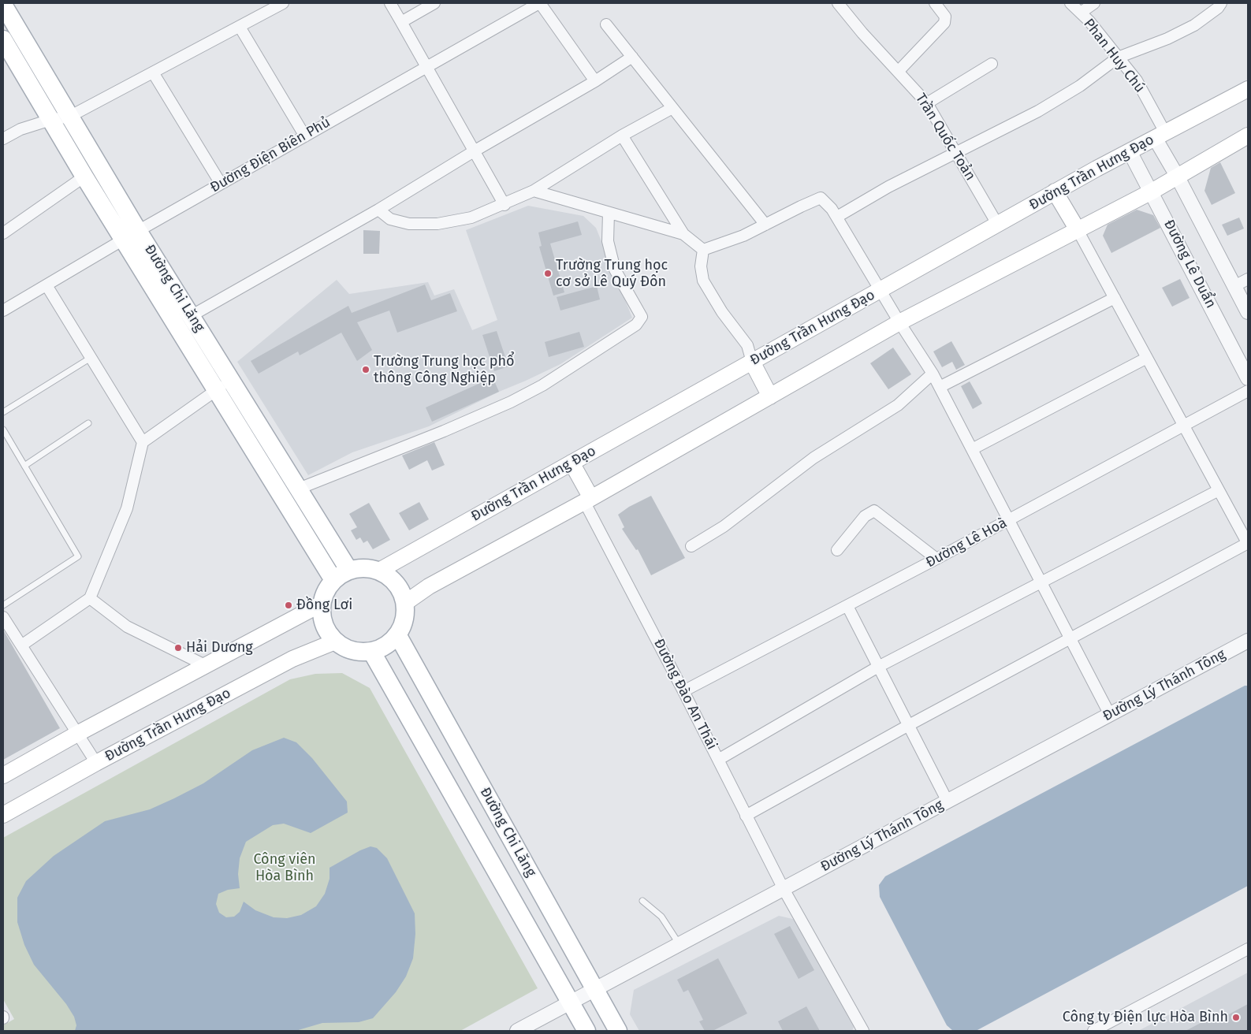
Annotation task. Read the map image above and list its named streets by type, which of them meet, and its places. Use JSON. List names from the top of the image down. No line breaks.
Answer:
{"streets":{"main road":["Đường Trần Hưng Đạo","Đường Chi Lăng"],"street":["Phan Huy Chú","Trần Quốc Toản","Đường Điện Biên Phủ","Đường Lê Duẩn","Đường Lê Hoà","Đường Lý Thánh Tông","Đường Đào An Thái"]},"crossings":[["Phan Huy Chú","Đường Trần Hưng Đạo"],["Phan Huy Chú","Đường Lê Duẩn"],["Trần Quốc Toản","Đường Trần Hưng Đạo"],["Đường Điện Biên Phủ","Đường Chi Lăng"],["Đường Trần Hưng Đạo","Đường Lê Duẩn"],["Đường Trần Hưng Đạo","Đường Chi Lăng"],["Đường Chi Lăng","Đường Lý Thánh Tông"],["Đường Lê Hoà","Đường Đào An Thái"],["Đường Lý Thánh Tông","Đường Đào An Thái"]],"parks":["Công viên Hòa Bình"],"places":["Trường Trung học cơ sở Lê Quý Đôn","Trường Trung học phổ thông Công Nghiệp","Đồng Lơi","Hải Dương","Công ty Điện lực Hòa Bình"]}
